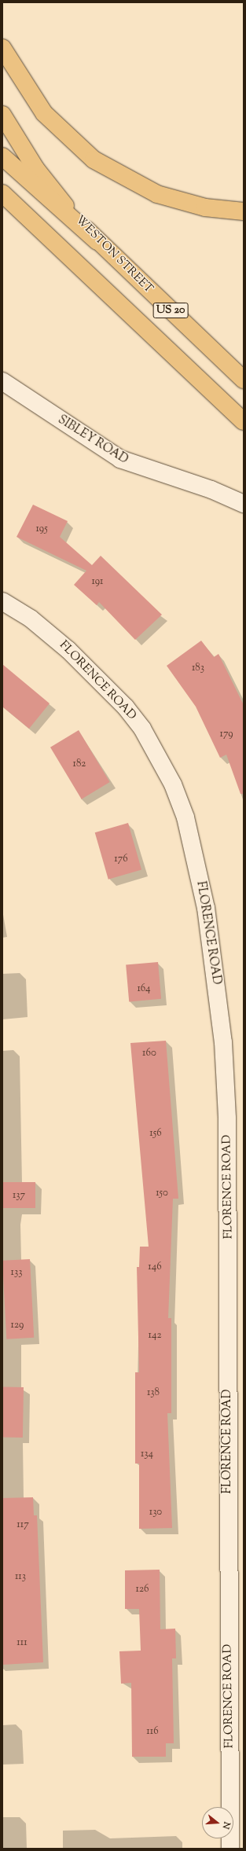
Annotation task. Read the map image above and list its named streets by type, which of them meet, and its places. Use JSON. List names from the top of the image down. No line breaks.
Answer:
{"streets":{"main road":["WESTON STREET","US 20"],"street":["SIBLEY ROAD","FLORENCE ROAD"]},"house_numbers":["195","191","183","179","182","176","164","160","156","150","137","146","133","129","142","138","134","130","117","113","126","111","116"],"north":"right"}
